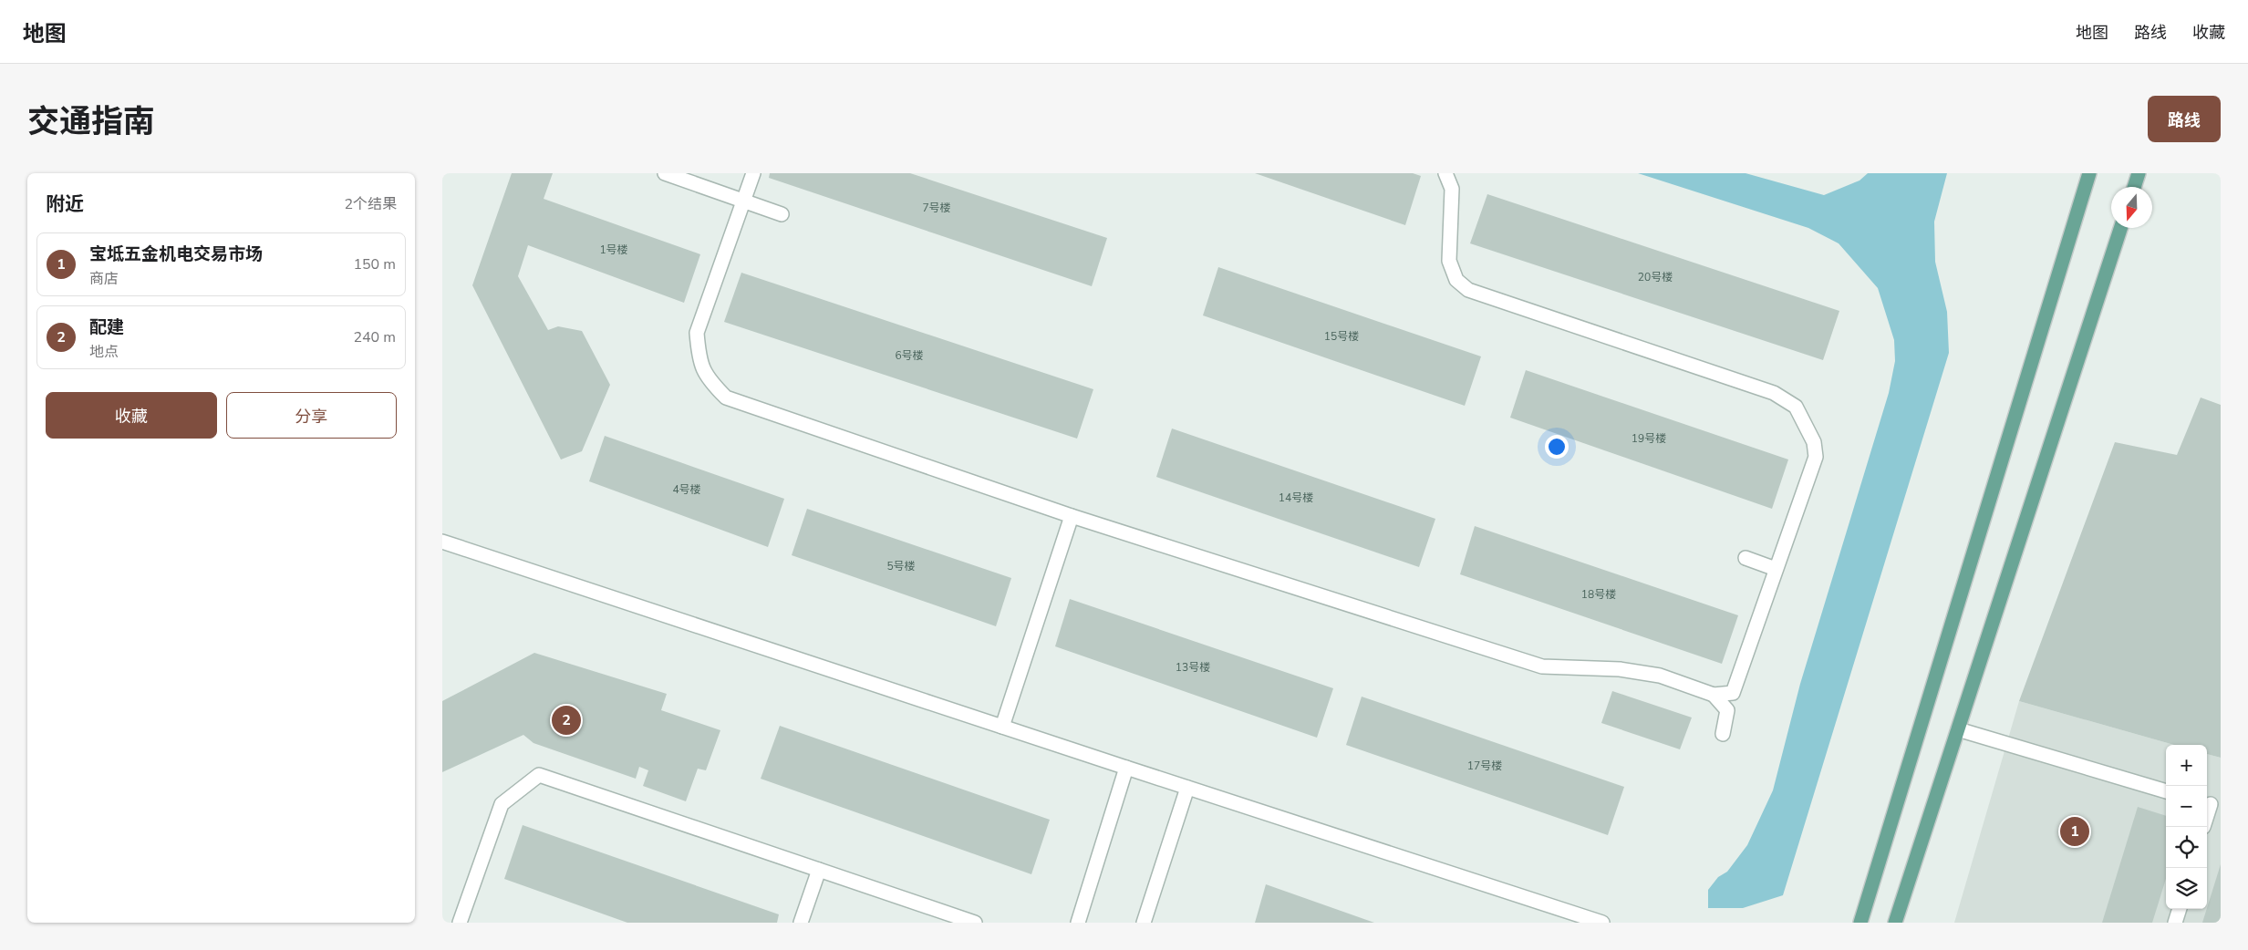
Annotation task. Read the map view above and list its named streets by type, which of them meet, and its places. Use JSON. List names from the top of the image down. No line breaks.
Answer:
{"house_numbers":["7号楼","1号楼","20号楼","15号楼","6号楼","19号楼","4号楼","14号楼","5号楼","18号楼","13号楼","17号楼"],"north":"bottom","page":{"header":"地图","nav":["地图","路线","收藏"],"title":"交通指南","buttons":["路线",["收藏","分享"]],"heading":["附近","2个结果"],"list":[{"mark":"1","name":"宝坻五金机电交易市场","note":"商店","value":"150 m"},{"mark":"2","name":"配建","note":"地点","value":"240 m"}],"pins":["2","1"],"map_buttons":["+","−"]}}
